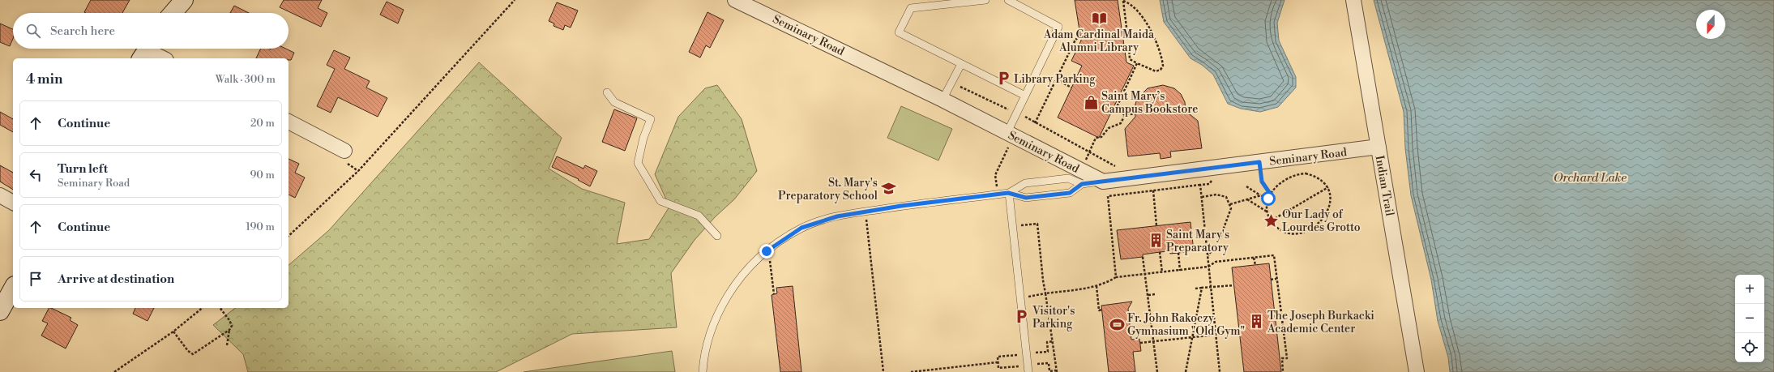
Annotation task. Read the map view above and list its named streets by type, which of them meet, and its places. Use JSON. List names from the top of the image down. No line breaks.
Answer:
{"streets":{"street":["Seminary Road","Indian Trail"]},"crossings":[["Seminary Road","Indian Trail"]],"water":["Orchard Lake"],"places":{"library":["Adam Cardinal Maida Alumni Library"],"parking":["Library Parking","Visitor's Parking"],"shop":["Saint Mary’s Campus Bookstore"],"school or university":["St. Mary's Preparatory School"],"place":["Our Lady of Lourdes Grotto"],"building":["Saint Mary's Preparatory","The Joseph Burkacki Academic Center"],"sports":["Fr. John Rakoczy Gymnasium \"Old Gym\""]},"north":"bottom","page":{"search":"Search here","heading":["4 min","Walk · 300 m"],"list":[["Continue","20 m"],["Turn left","Seminary Road","90 m"],["Continue","190 m"],"Arrive at destination"],"map_buttons":["+","−"]}}
